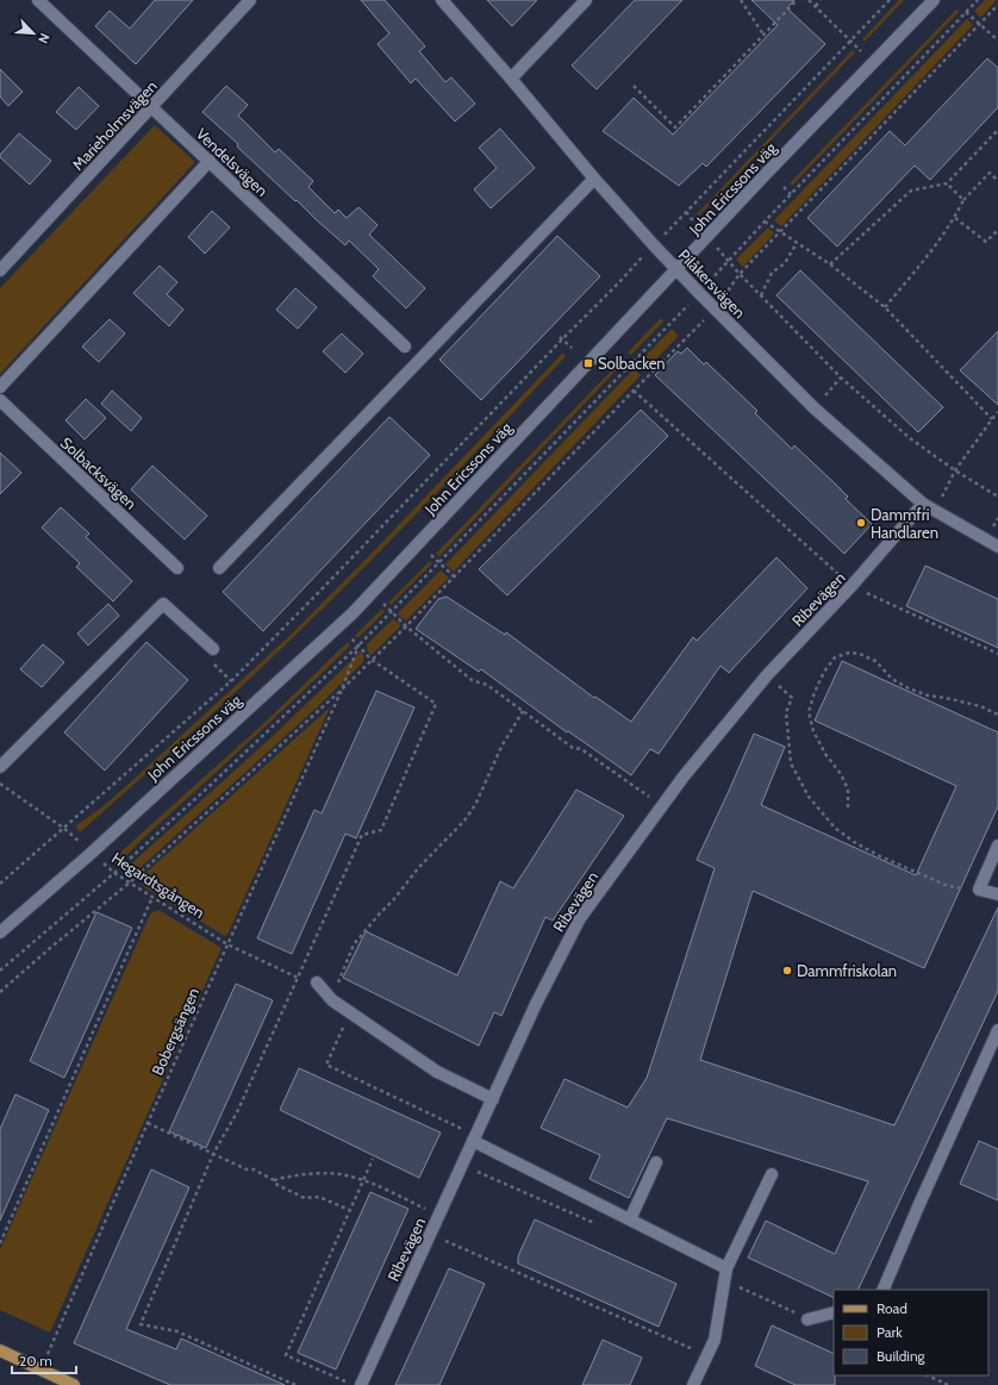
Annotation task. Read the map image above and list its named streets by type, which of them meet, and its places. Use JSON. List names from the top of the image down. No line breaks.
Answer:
{"streets":{"street":["Marieholmsvägen","Vendelsvägen","John Ericssons väg","Pilåkersvägen","Solbacksvägen","Ribevägen"],"path":["Hegardtsgången","Bobergsängen"]},"crossings":[["Marieholmsvägen","Vendelsvägen"],["John Ericssons väg","Pilåkersvägen"],["John Ericssons väg","Hegardtsgången"],["Pilåkersvägen","Ribevägen"],["Hegardtsgången","Bobergsängen"]],"places":{"transit":["Solbacken"],"other":["Dammfri Handlaren","Dammfriskolan"]},"legend":["Road","Park","Building"],"scale_bar":"20 m","north":"bottom right"}
